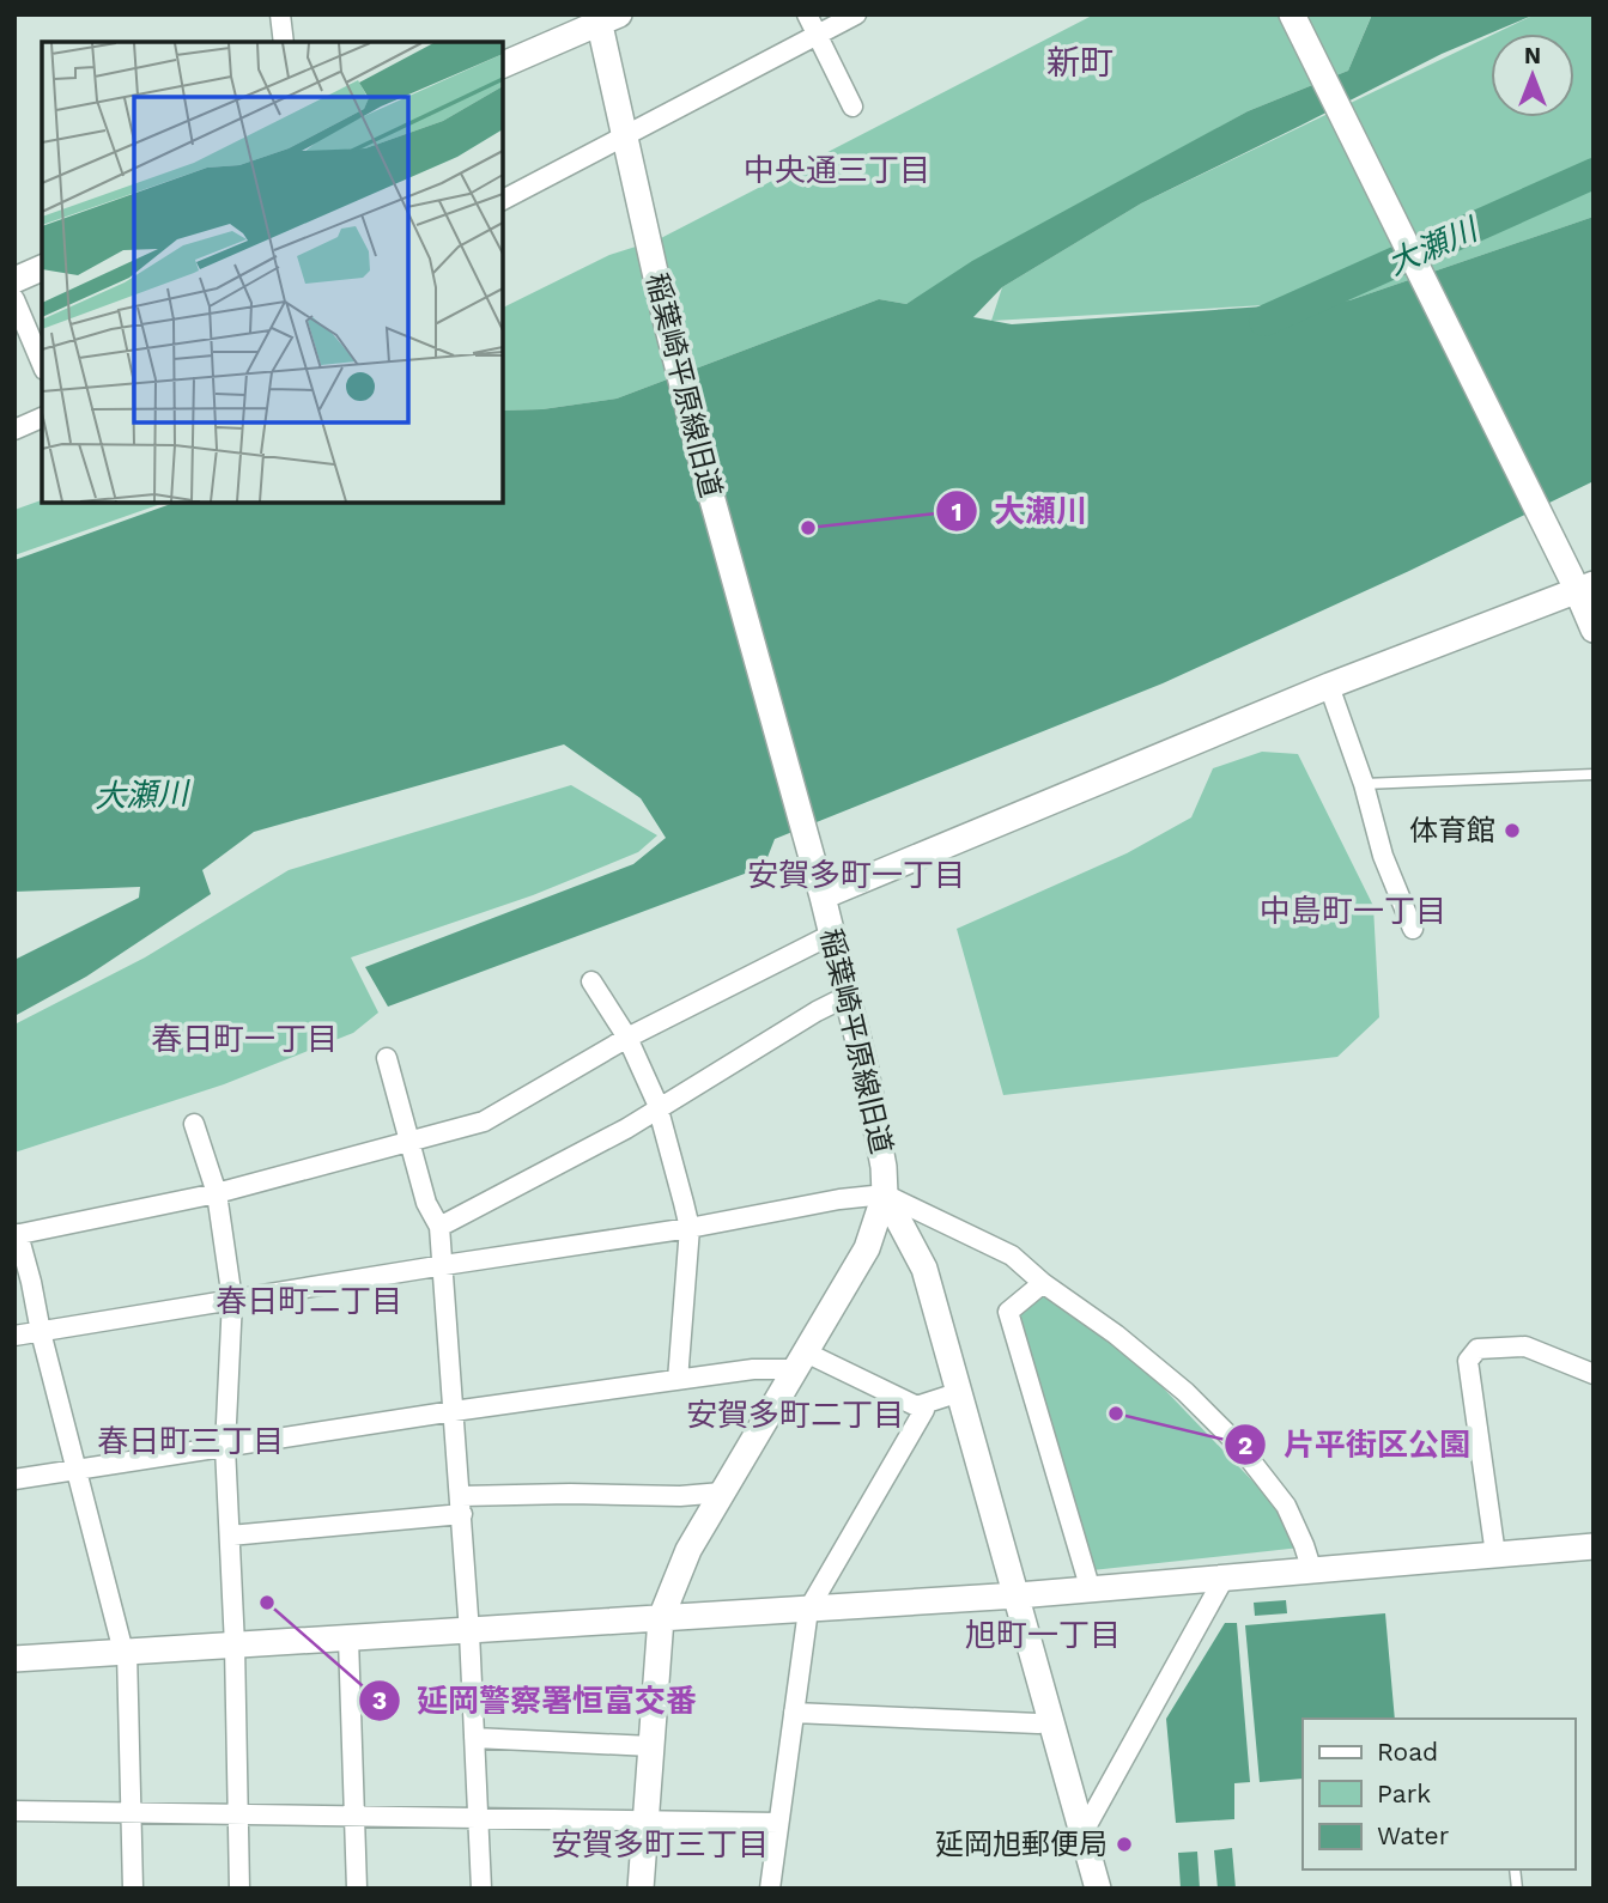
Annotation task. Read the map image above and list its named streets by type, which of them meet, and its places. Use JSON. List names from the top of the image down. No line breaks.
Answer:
{"streets":{"street":["稲葉崎平原線旧道"]},"districts":["新町","中央通三丁目","安賀多町一丁目","中島町一丁目","春日町一丁目","春日町二丁目","安賀多町二丁目","春日町三丁目","旭町一丁目","安賀多町三丁目"],"water":["大瀬川"],"places":["大瀬川","体育館","片平街区公園","延岡警察署恒富交番","延岡旭郵便局"],"legend":["Road","Park","Water"],"north":"top"}
